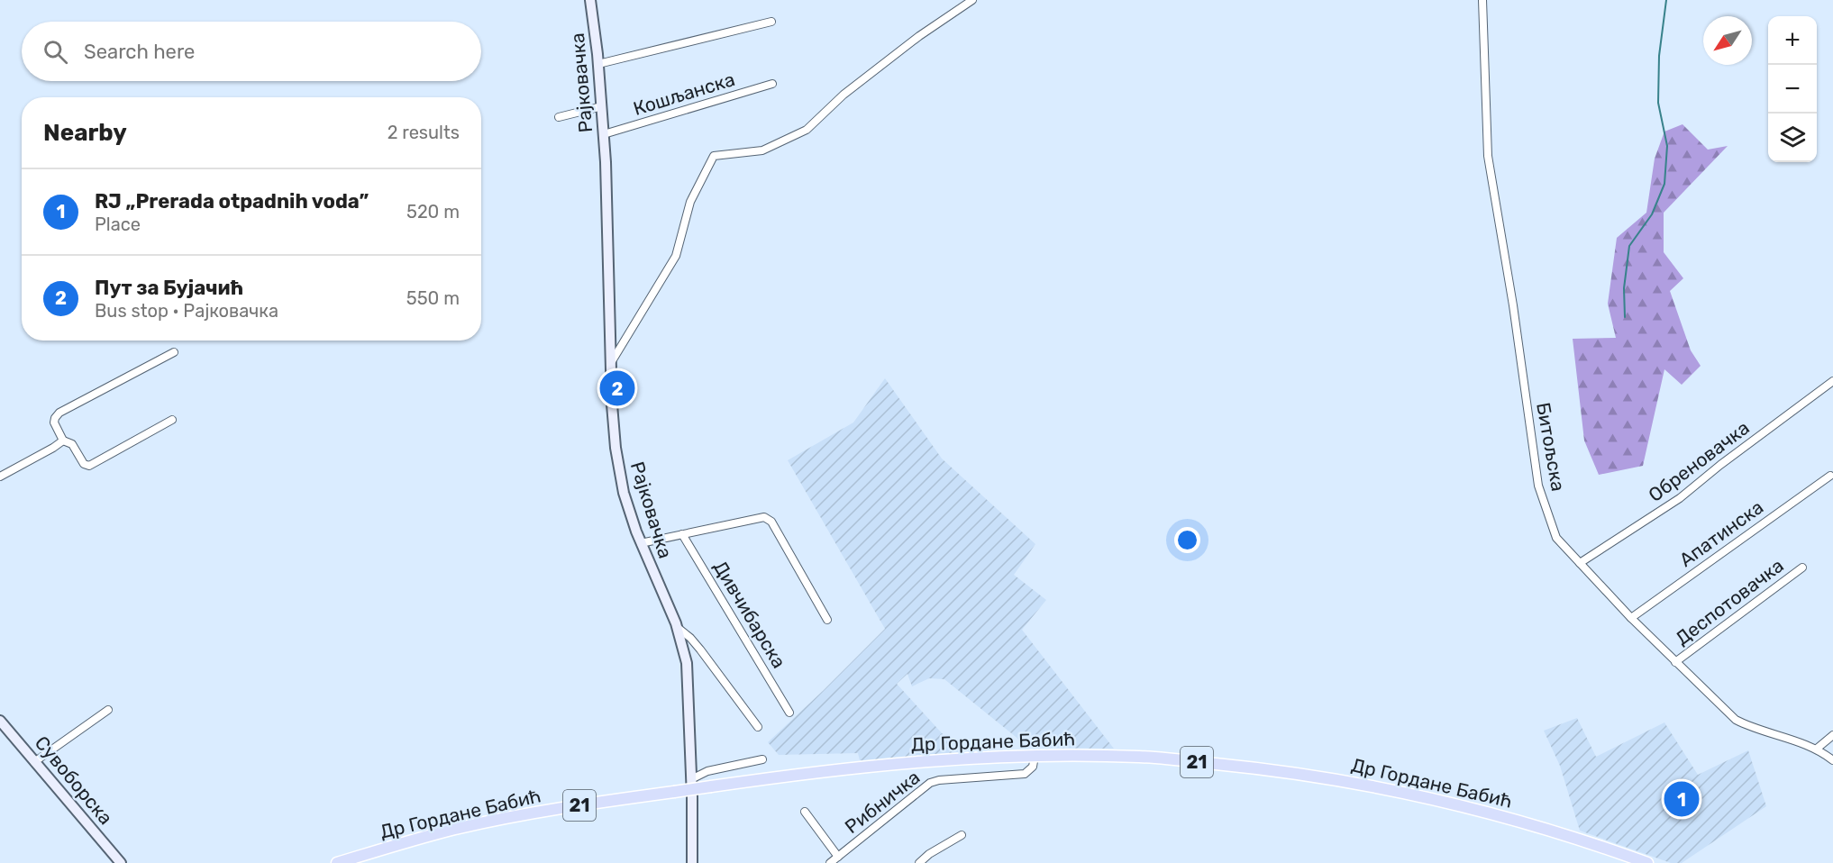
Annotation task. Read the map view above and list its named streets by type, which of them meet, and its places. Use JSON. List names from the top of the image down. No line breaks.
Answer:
{"streets":{"main road":["Рајковачка","Др Гордане Бабић","21","Сувоборска"],"street":["Кошљанска","Битољска","Обреновачка","Апатинска","Деспотовачка","Дивчибарска","Рибничка"]},"crossings":[["Рајковачка","Кошљанска"],["Битољска","Обреновачка"],["Битољска","Апатинска"],["Битољска","Деспотовачка"],["Др Гордане Бабић","Рибничка"]],"north":"bottom left","page":{"map_buttons":["+","−"],"search":"Search here","heading":["Nearby","2 results"],"list":[{"mark":"1","name":"RJ „Prerada otpadnih voda”","note":"Place","value":"520 m"},{"mark":"2","name":"Пут за Бујачић","note":"Bus stop · Рајковачка","value":"550 m"}],"pins":["2","1"]}}
